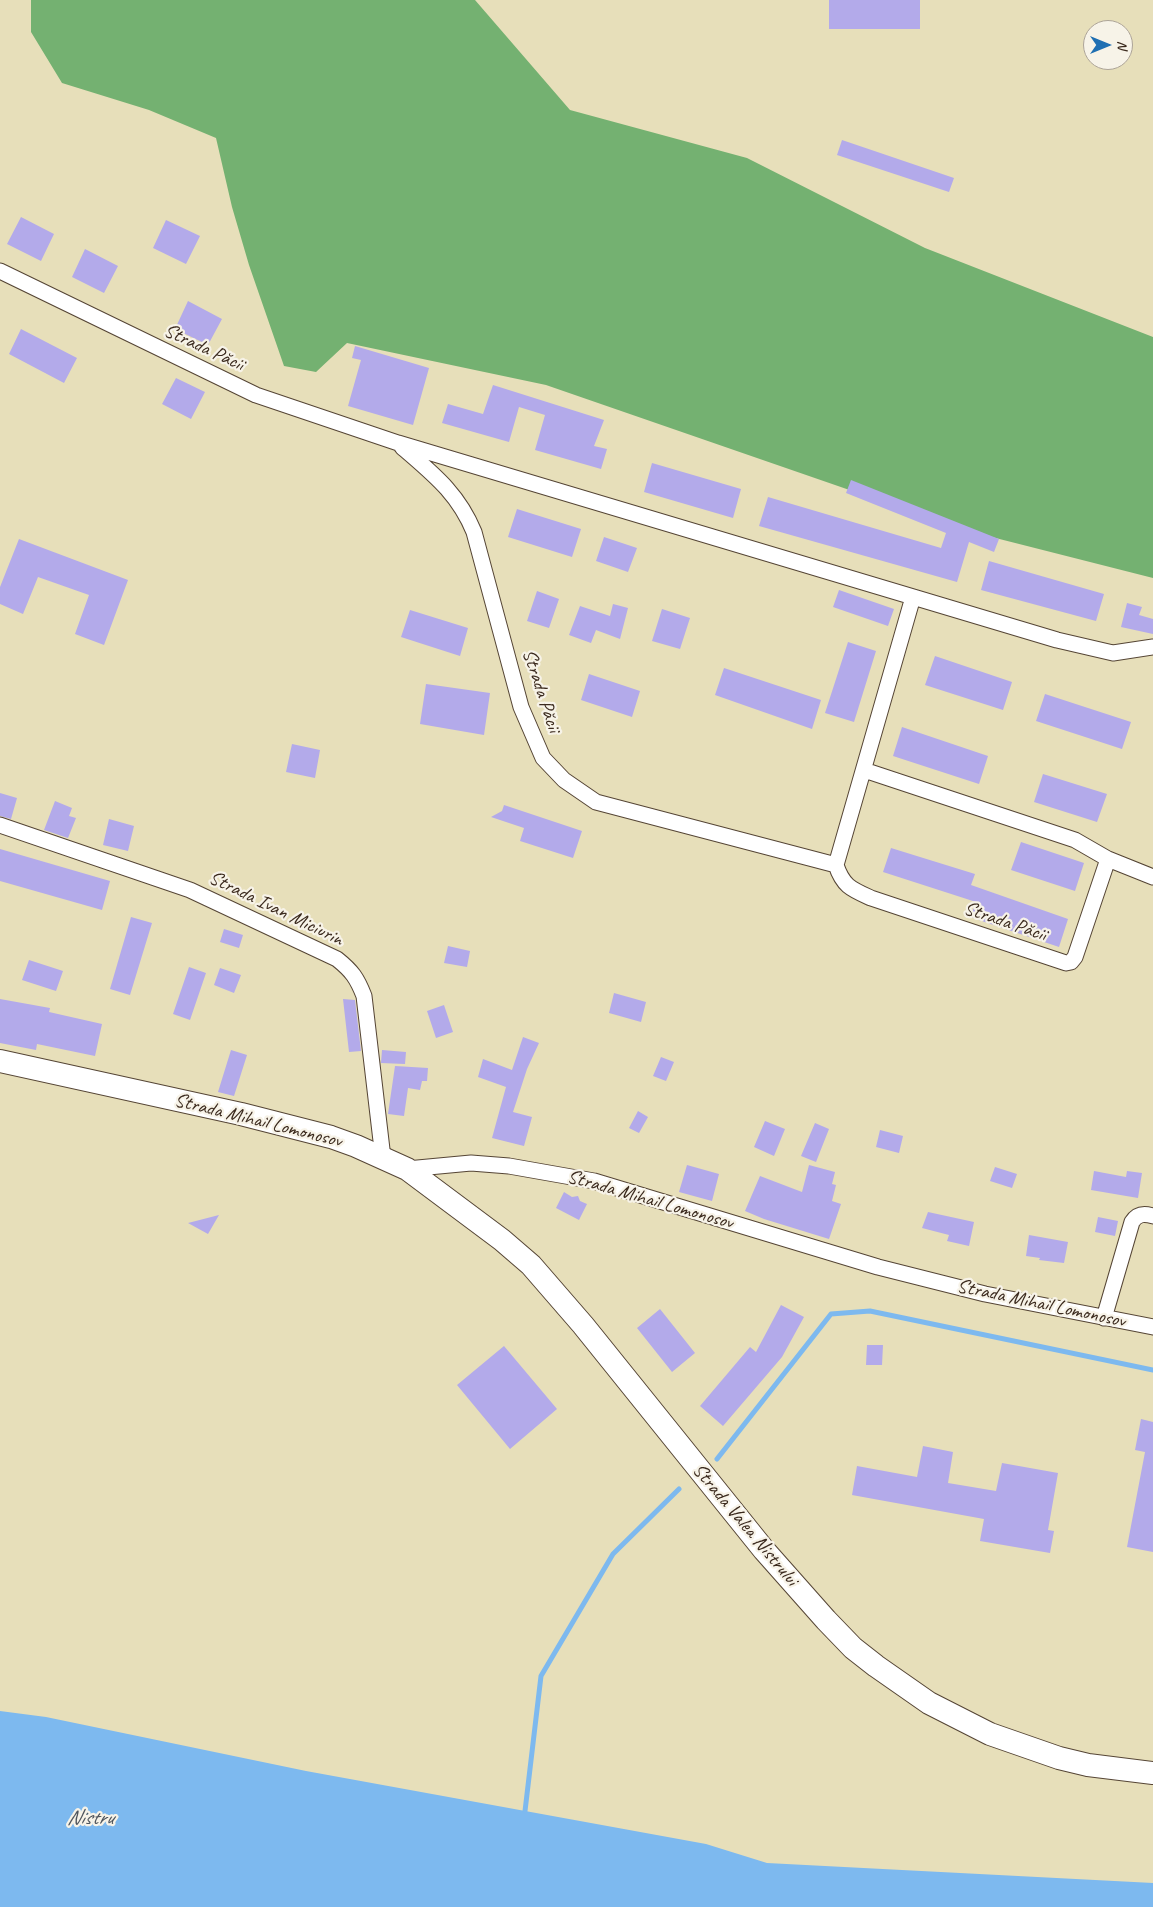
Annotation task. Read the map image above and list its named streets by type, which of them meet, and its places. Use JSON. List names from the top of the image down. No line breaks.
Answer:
{"streets":{"main road":["Strada Mihail Lomonosov","Strada Valea Nistrului"],"street":["Strada Păcii","Strada Ivan Miciurin"]},"crossings":[["Strada Ivan Miciurin","Strada Mihail Lomonosov"],["Strada Mihail Lomonosov","Strada Valea Nistrului"]],"water":["Nistru"],"north":"right"}
